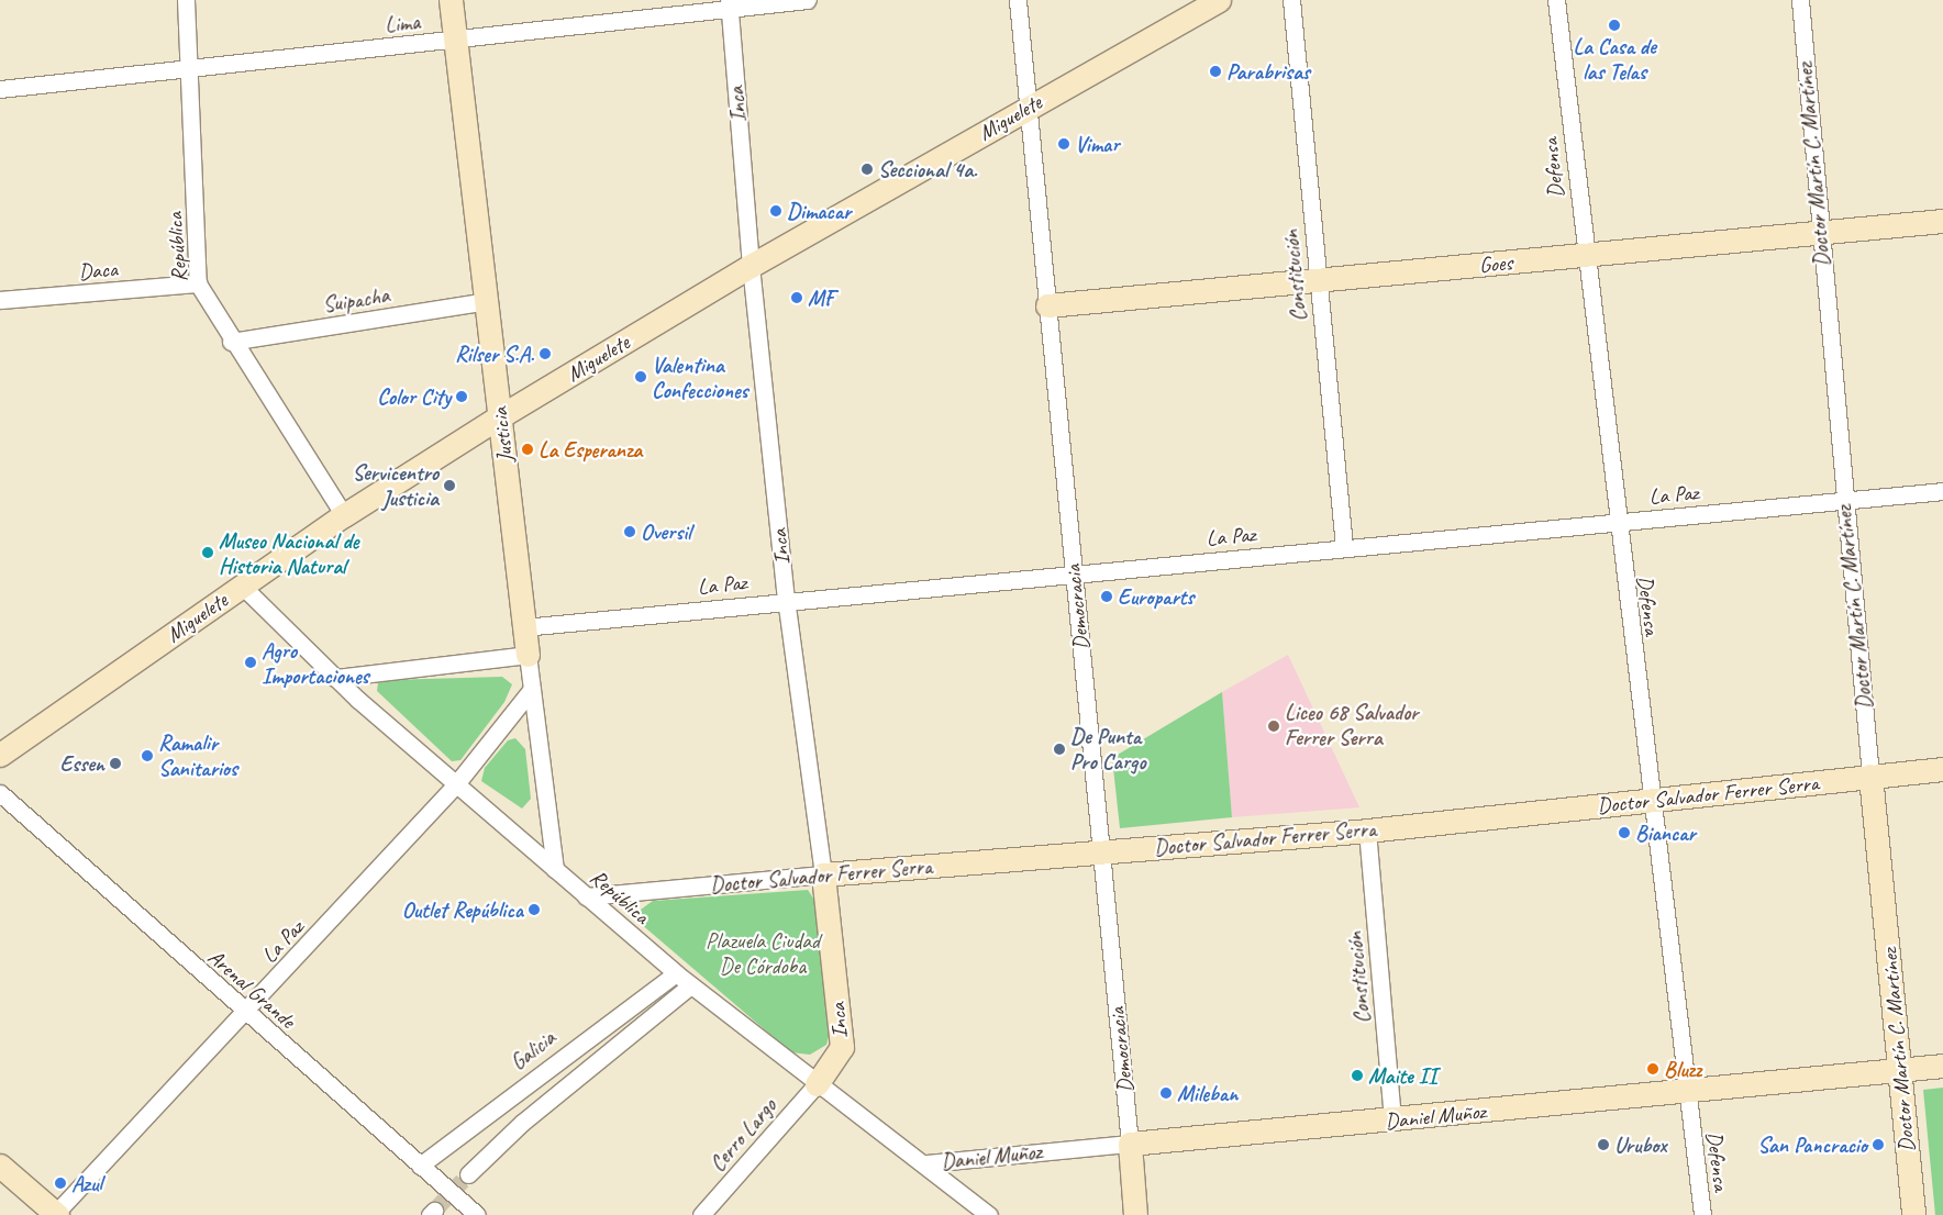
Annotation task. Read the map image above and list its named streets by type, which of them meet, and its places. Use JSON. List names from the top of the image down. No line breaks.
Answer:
{"streets":{"street":["Lima","Inca","Miguelete","Doctor Martín C. Martínez","Defensa","República","Goes","Daca","Constitución","Suipacha","Justicia","La Paz","Democracia","Doctor Salvador Ferrer Serra","Arenal Grande","Galicia","Daniel Muñoz","Cerro Largo"]},"crossings":[["Lima","Inca"],["Lima","República"],["Lima","Justicia"],["Inca","Miguelete"],["Inca","República"],["Inca","La Paz"],["Inca","Doctor Salvador Ferrer Serra"],["Inca","Cerro Largo"],["Miguelete","República"],["Miguelete","Justicia"],["Miguelete","Democracia"],["Doctor Martín C. Martínez","Goes"],["Doctor Martín C. Martínez","La Paz"],["Doctor Martín C. Martínez","Doctor Salvador Ferrer Serra"],["Doctor Martín C. Martínez","Daniel Muñoz"],["Defensa","Goes"],["Defensa","La Paz"],["Defensa","Doctor Salvador Ferrer Serra"],["Defensa","Daniel Muñoz"],["República","Daca"],["República","Suipacha"],["República","Justicia"],["República","La Paz"],["República","Doctor Salvador Ferrer Serra"],["República","Galicia"],["República","Daniel Muñoz"],["República","Cerro Largo"],["Goes","Constitución"],["Goes","Democracia"],["Constitución","La Paz"],["Constitución","Doctor Salvador Ferrer Serra"],["Constitución","Daniel Muñoz"],["Suipacha","Justicia"],["Justicia","La Paz"],["La Paz","Democracia"],["La Paz","Arenal Grande"],["Democracia","Doctor Salvador Ferrer Serra"],["Democracia","Daniel Muñoz"],["Arenal Grande","Galicia"]],"parks":["Plazuela Ciudad De Córdoba"],"places":["La Casa de las Telas","Parabrisas","Vimar","Seccional 4a.","Dimacar","MF","Rilser S.A.","Valentina Confecciones","Color City","La Esperanza","Servicentro Justicia","Oversil","Museo Nacional de Historia Natural","Europarts","Agro Importaciones","Liceo 68 Salvador Ferrer Serra","De Punta Pro Cargo","Ramalir Sanitarios","Essen","Biancar","Outlet República","Bluzz","Maite II","Mileban","Urubox","San Pancracio","Azul"]}
